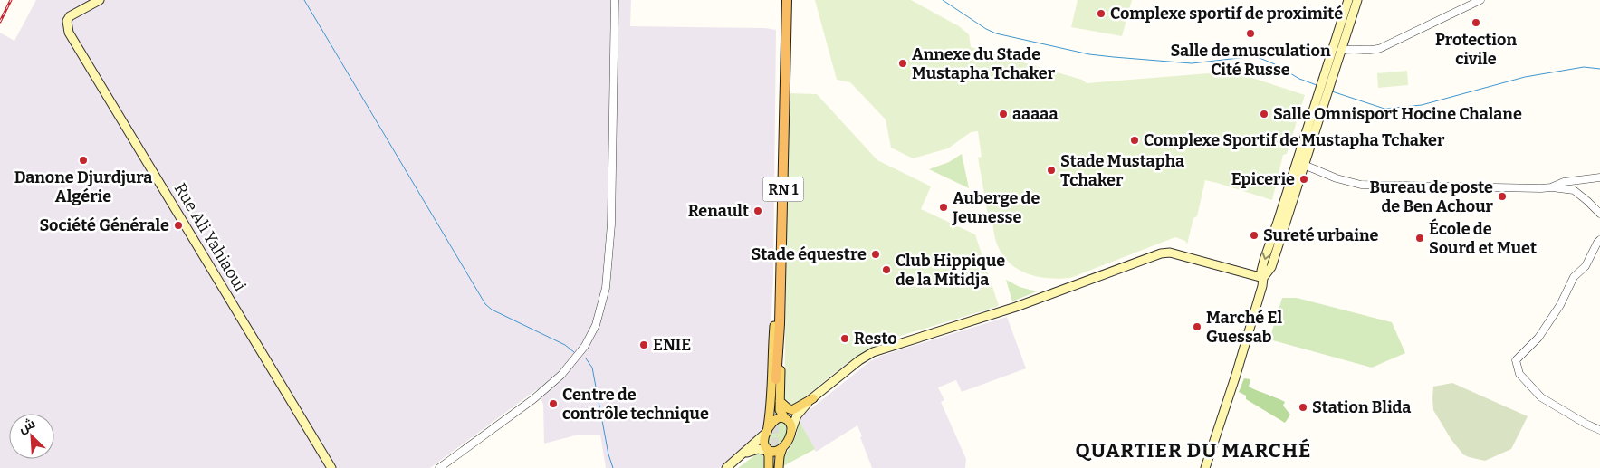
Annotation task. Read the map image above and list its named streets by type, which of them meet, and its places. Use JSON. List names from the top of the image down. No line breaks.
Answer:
{"streets":{"highway":["RN 1"],"main road":["Rue Ali Yahiaoui"]},"districts":["QUARTIER DU MARCHÉ"],"places":["Complexe sportif de proximité","Protection civile","Salle de musculation Cité Russe","Annexe du Stade Mustapha Tchaker","aaaaa","Salle Omnisport Hocine Chalane","Complexe Sportif de Mustapha Tchaker","Danone Djurdjura Algérie","Stade Mustapha Tchaker","Epicerie","Bureau de poste de Ben Achour","Auberge de Jeunesse","Renault","Société Générale","Sureté urbaine","École de Sourd et Muet","Stade équestre","Club Hippique de la Mitidja","Marché El Guessab","Resto","ENIE","Centre de contrôle technique","Station Blida"],"north":"top left"}
